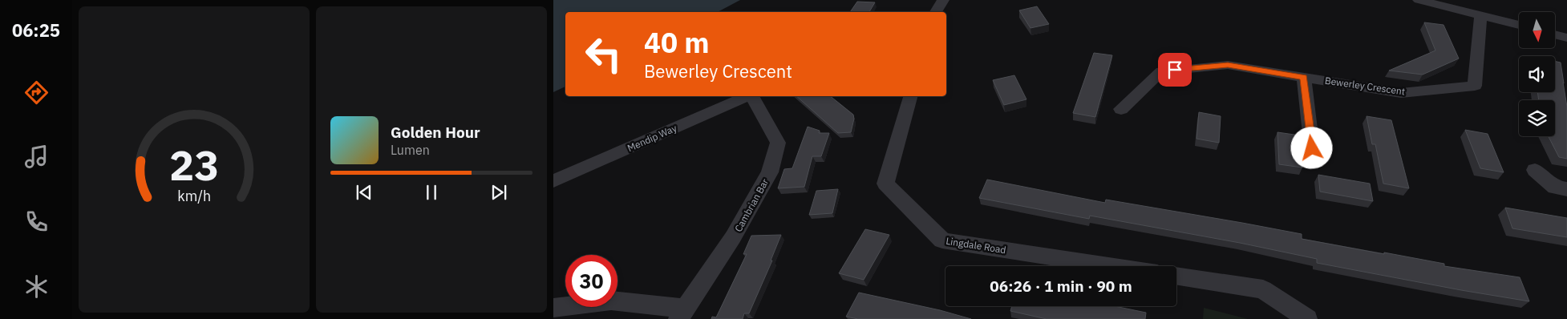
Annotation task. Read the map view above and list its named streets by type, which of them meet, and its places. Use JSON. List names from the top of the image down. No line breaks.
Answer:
{"streets":{"street":["Bewerley Crescent","Mendip Way","Cambrian Bar","Lingdale Road"]},"north":"bottom","page":{"tabs":"06:25","turn":["40 m","Bewerley Crescent"],"song":["Golden Hour","Lumen"],"limit":"30","trip":"06:26 · 1 min · 90 m","gauge":["23","km/h"]}}
